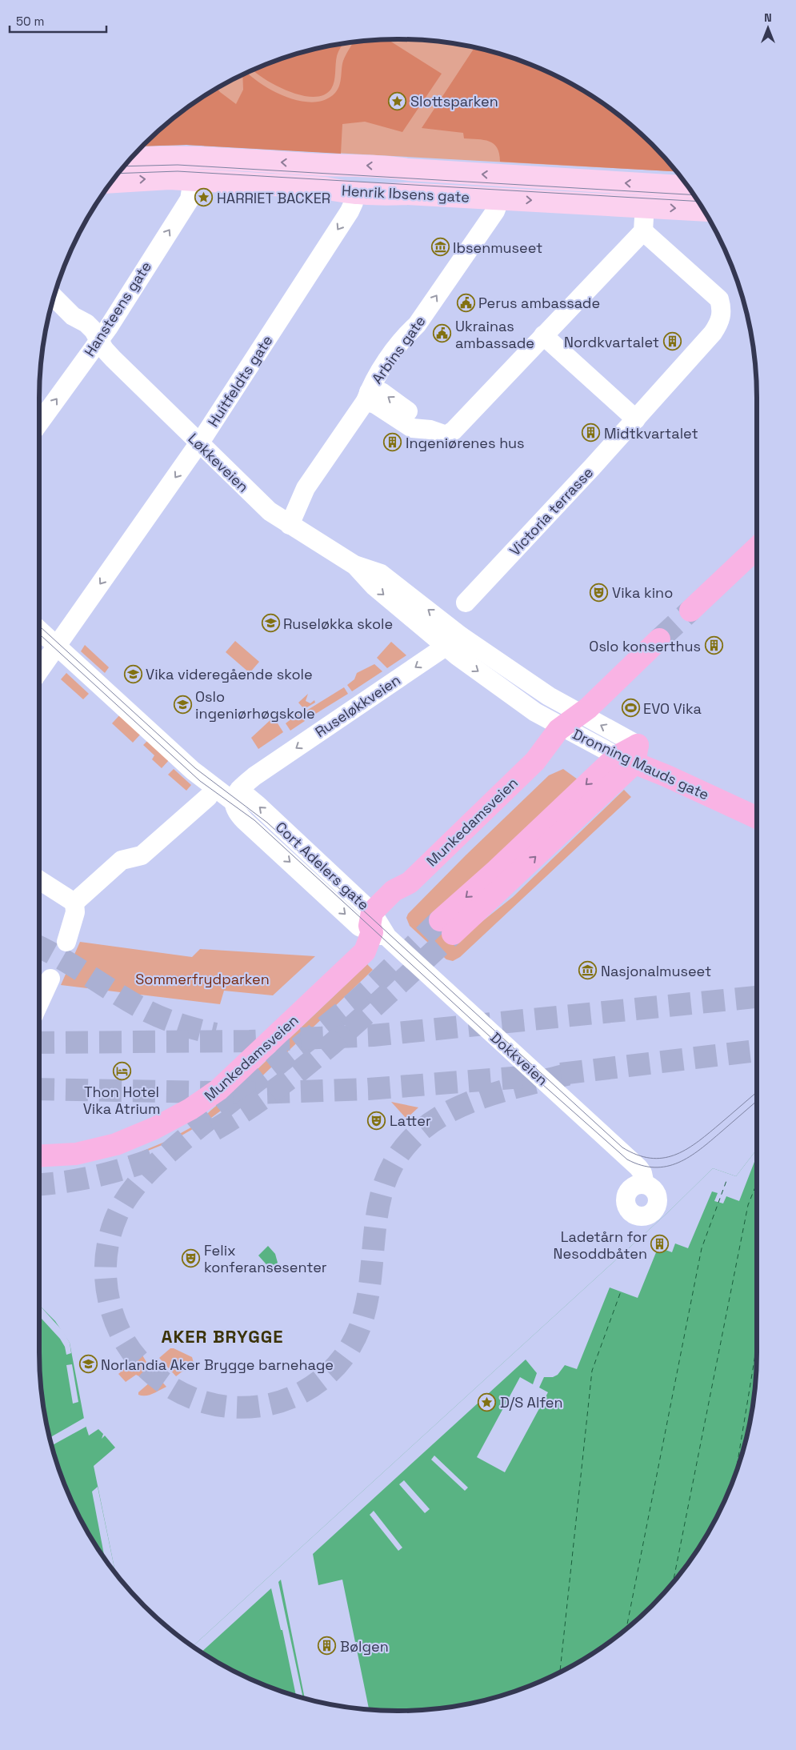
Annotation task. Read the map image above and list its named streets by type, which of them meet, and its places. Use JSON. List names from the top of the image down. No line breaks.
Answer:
{"streets":{"highway":["Dronning Mauds gate","Munkedamsveien"],"main road":["Henrik Ibsens gate"],"street":["Hansteens gate","Arbins gate","Huitfeldts gate","Løkkeveien","Victoria terrasse","Ruseløkkveien","Cort Adelers gate","Dokkveien"]},"crossings":[["Henrik Ibsens gate","Hansteens gate"],["Henrik Ibsens gate","Arbins gate"],["Henrik Ibsens gate","Huitfeldts gate"],["Hansteens gate","Løkkeveien"],["Arbins gate","Løkkeveien"],["Huitfeldts gate","Løkkeveien"],["Huitfeldts gate","Cort Adelers gate"],["Løkkeveien","Ruseløkkveien"],["Løkkeveien","Dronning Mauds gate"],["Ruseløkkveien","Dronning Mauds gate"],["Ruseløkkveien","Cort Adelers gate"],["Munkedamsveien","Cort Adelers gate"],["Munkedamsveien","Dokkveien"],["Cort Adelers gate","Dokkveien"]],"one_way":["Hansteens gate","Huitfeldts gate","Ruseløkkveien"],"districts":["AKER BRYGGE"],"parks":["Sommerfrydparken"],"places":{"place":["Slottsparken","HARRIET BACKER","D/S Alfen"],"museum":["Ibsenmuseet","Nasjonalmuseet"],"public building":["Perus ambassade","Ukrainas ambassade"],"building":["Nordkvartalet","Midtkvartalet","Ingeniørenes hus","Oslo konserthus","Ladetårn for Nesoddbåten","Bølgen"],"theatre":["Vika kino","Latter","Felix konferansesenter"],"school or university":["Ruseløkka skole","Vika videregående skole","Oslo ingeniørhøgskole","Norlandia Aker Brygge barnehage"],"sports":["EVO Vika"],"hotel":["Thon Hotel Vika Atrium"]},"scale_bar":"50 m","north":"top"}
